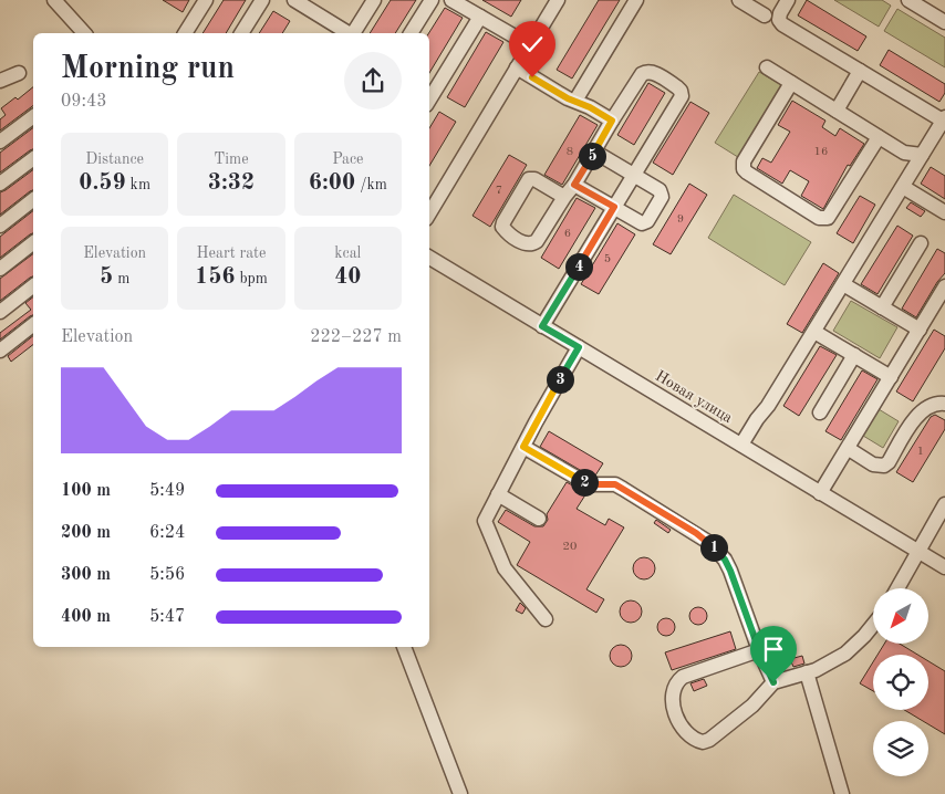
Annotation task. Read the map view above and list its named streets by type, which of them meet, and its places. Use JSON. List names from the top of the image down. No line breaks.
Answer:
{"streets":{"street":["Новая улица"]},"house_numbers":["8","16","7","9","6","5","1","20"],"north":"bottom left","page":{"heading":["Morning run","09:43"],"stats":[["Distance","0.59 km"],["Time","3:32"],["Pace","6:00 /km"],["Elevation","5 m"],["Heart rate","156 bpm"],["kcal","40"]],"pins":["5","4","3","2","1"],"chart":["Elevation","222–227 m"],"list":[{"name":"100 m","note":"5:49"},{"name":"200 m","note":"6:24"},{"name":"300 m","note":"5:56"},{"name":"400 m","note":"5:47"}]}}
